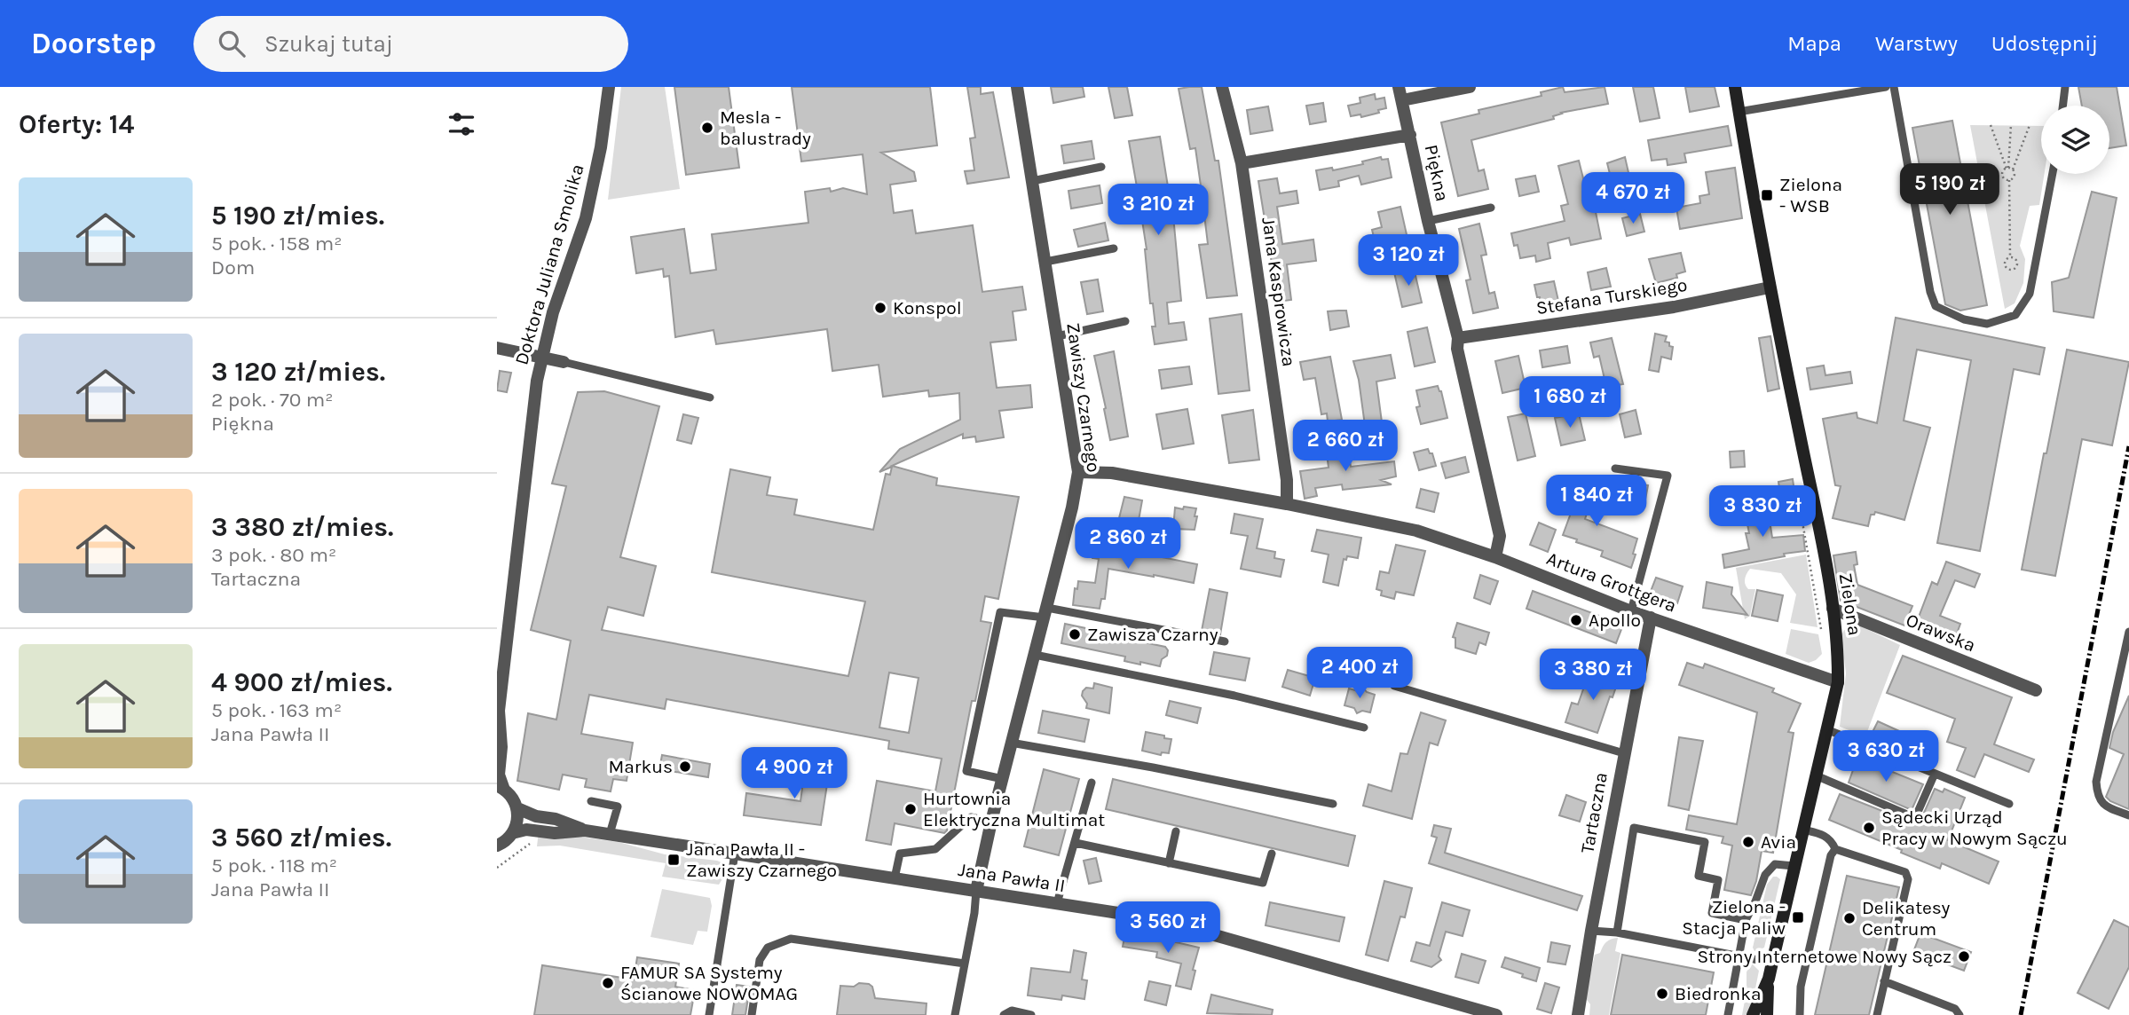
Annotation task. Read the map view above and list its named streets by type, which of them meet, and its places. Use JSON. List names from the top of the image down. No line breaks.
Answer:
{"streets":{"street":["Piękna","Doktora Juliana Smolika","Jana Kasprowicza","Stefana Turskiego","Zawiszy Czarnego","Artura Grottgera","Zielona","Orawska","Tartaczna","Jana Pawła II"]},"crossings":[["Piękna","Stefana Turskiego"],["Piękna","Artura Grottgera"],["Jana Kasprowicza","Artura Grottgera"],["Stefana Turskiego","Zielona"],["Zawiszy Czarnego","Artura Grottgera"],["Zawiszy Czarnego","Jana Pawła II"],["Artura Grottgera","Zielona"],["Artura Grottgera","Tartaczna"],["Zielona","Orawska"]],"places":{"other":["Mesla - balustrady","Konspol","Apollo","Zawisza Czarny","Markus","Hurtownia Elektryczna Multimat","Sądecki Urząd Pracy w Nowym Sączu","Avia","Delikatesy Centrum","Strony Internetowe Nowy Sącz","FAMUR SA Systemy Ścianowe NOWOMAG","Biedronka"],"transit":["Zielona - WSB","Jana Pawła II - Zawiszy Czarnego","Zielona - Stacja Paliw"]},"page":{"header":"Doorstep","search":"Szukaj tutaj","nav":["Mapa","Warstwy","Udostępnij"],"heading":"Oferty: 14","list":[{"name":"5 190 zł/mies.","note":"5 pok. · 158 m² · Dom"},{"name":"3 120 zł/mies.","note":"2 pok. · 70 m² · Piękna"},{"name":"3 380 zł/mies.","note":"3 pok. · 80 m² · Tartaczna"},{"name":"4 900 zł/mies.","note":"5 pok. · 163 m² · Jana Pawła II"},{"name":"3 560 zł/mies.","note":"5 pok. · 118 m² · Jana Pawła II"}],"price":["5 190 zł","4 670 zł","3 210 zł","3 120 zł","1 680 zł","2 660 zł","1 840 zł","3 830 zł","2 860 zł","2 400 zł","3 380 zł","3 630 zł","4 900 zł","3 560 zł"]}}
